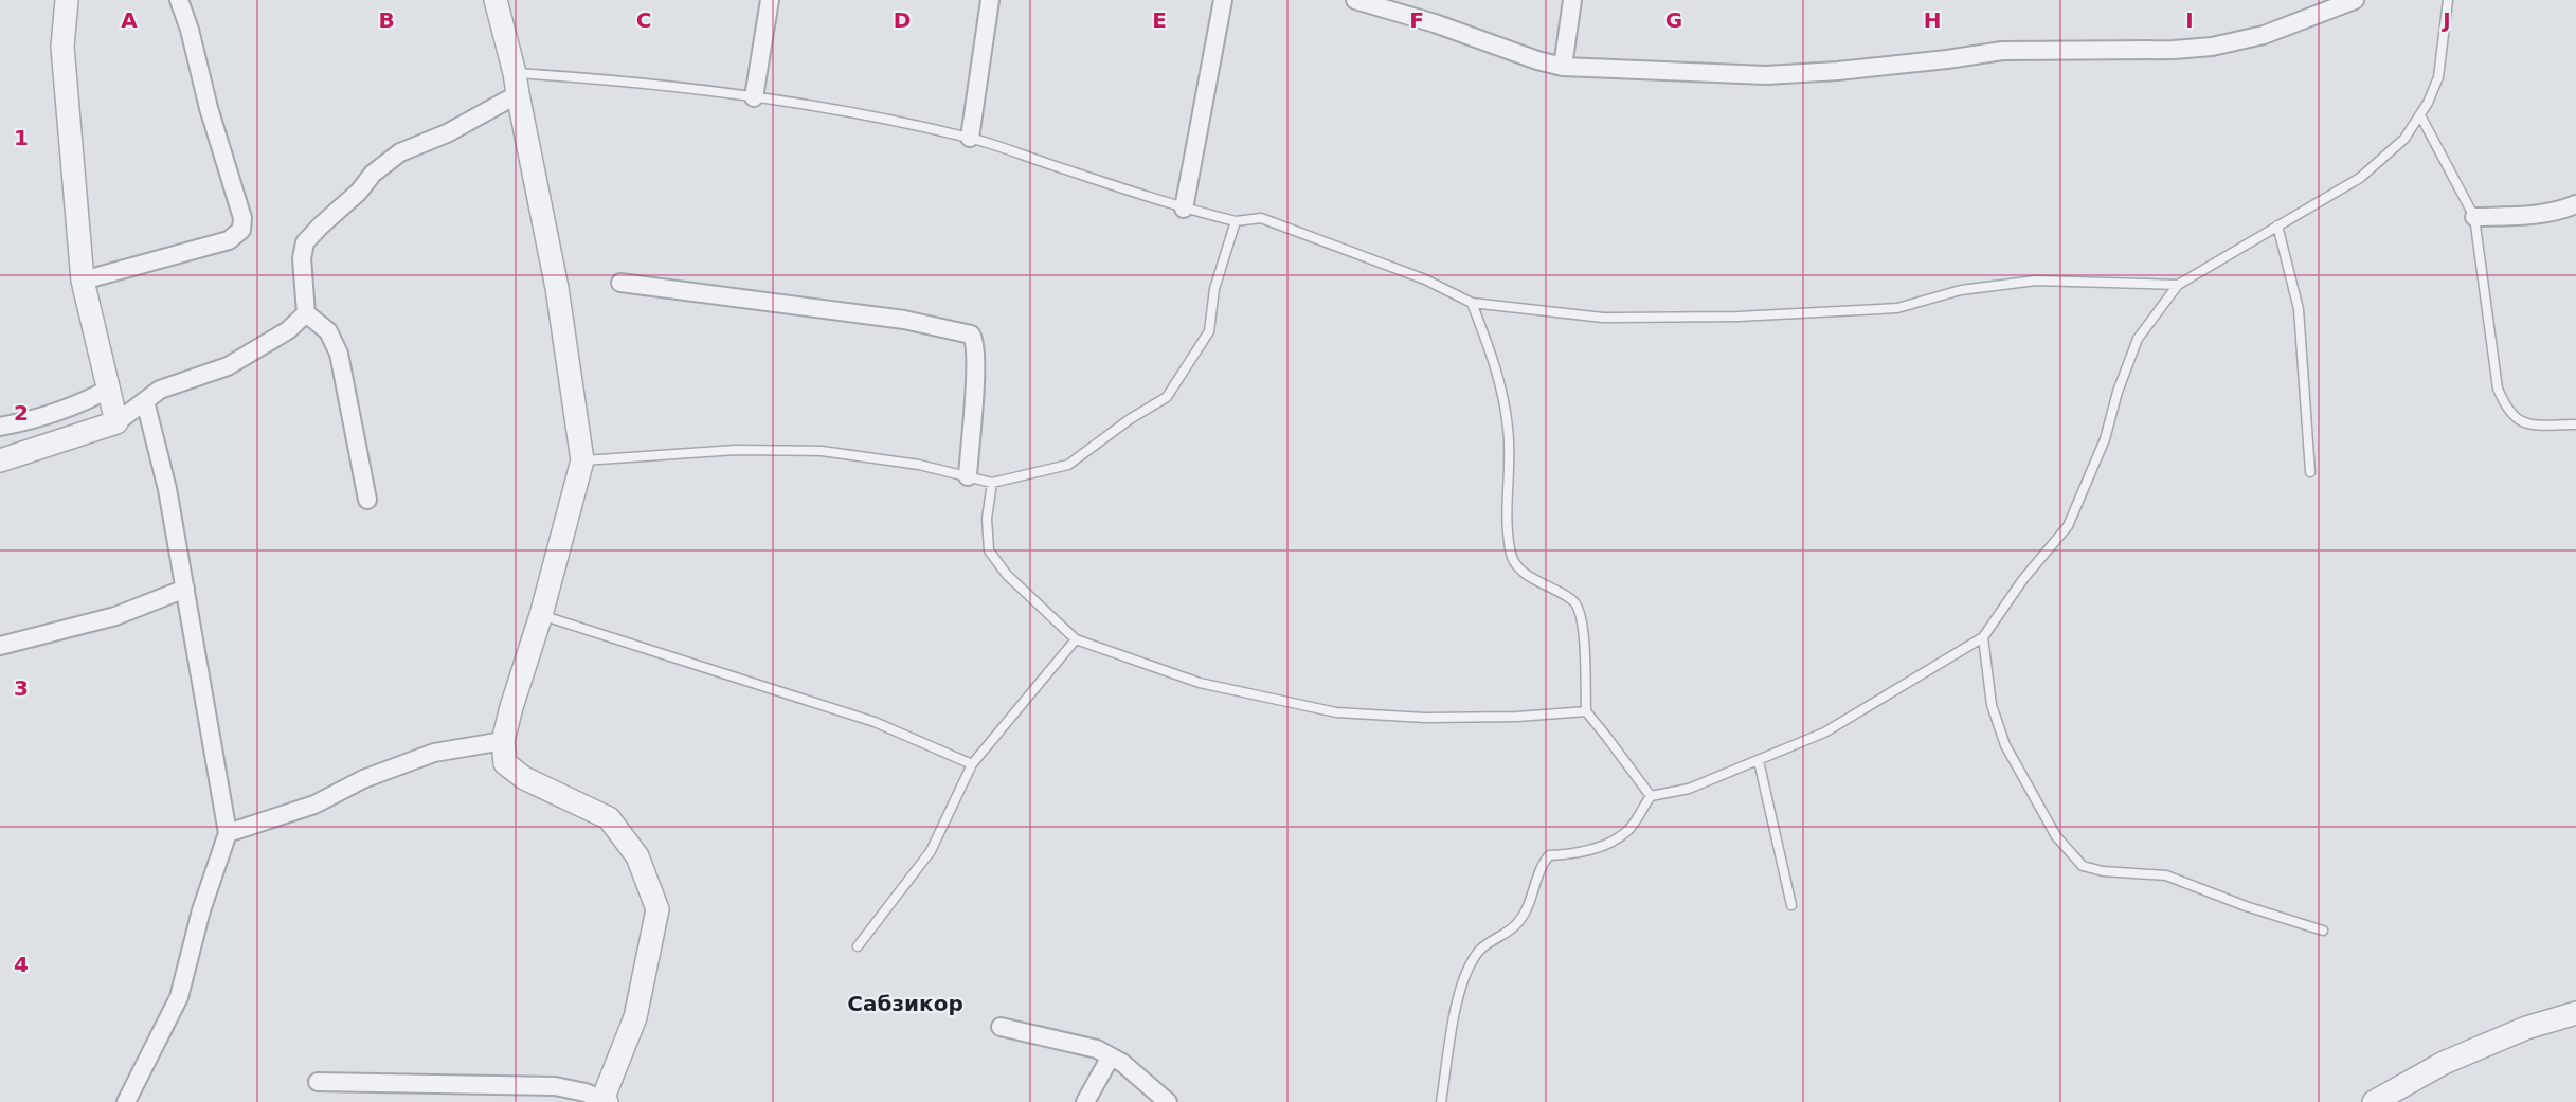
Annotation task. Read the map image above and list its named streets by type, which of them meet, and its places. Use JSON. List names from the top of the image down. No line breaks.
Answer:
{"districts":["Сабзикор"],"grid":{"columns":["A","B","C","D","E","F","G","H","I","J"],"rows":["1","2","3","4"]}}
